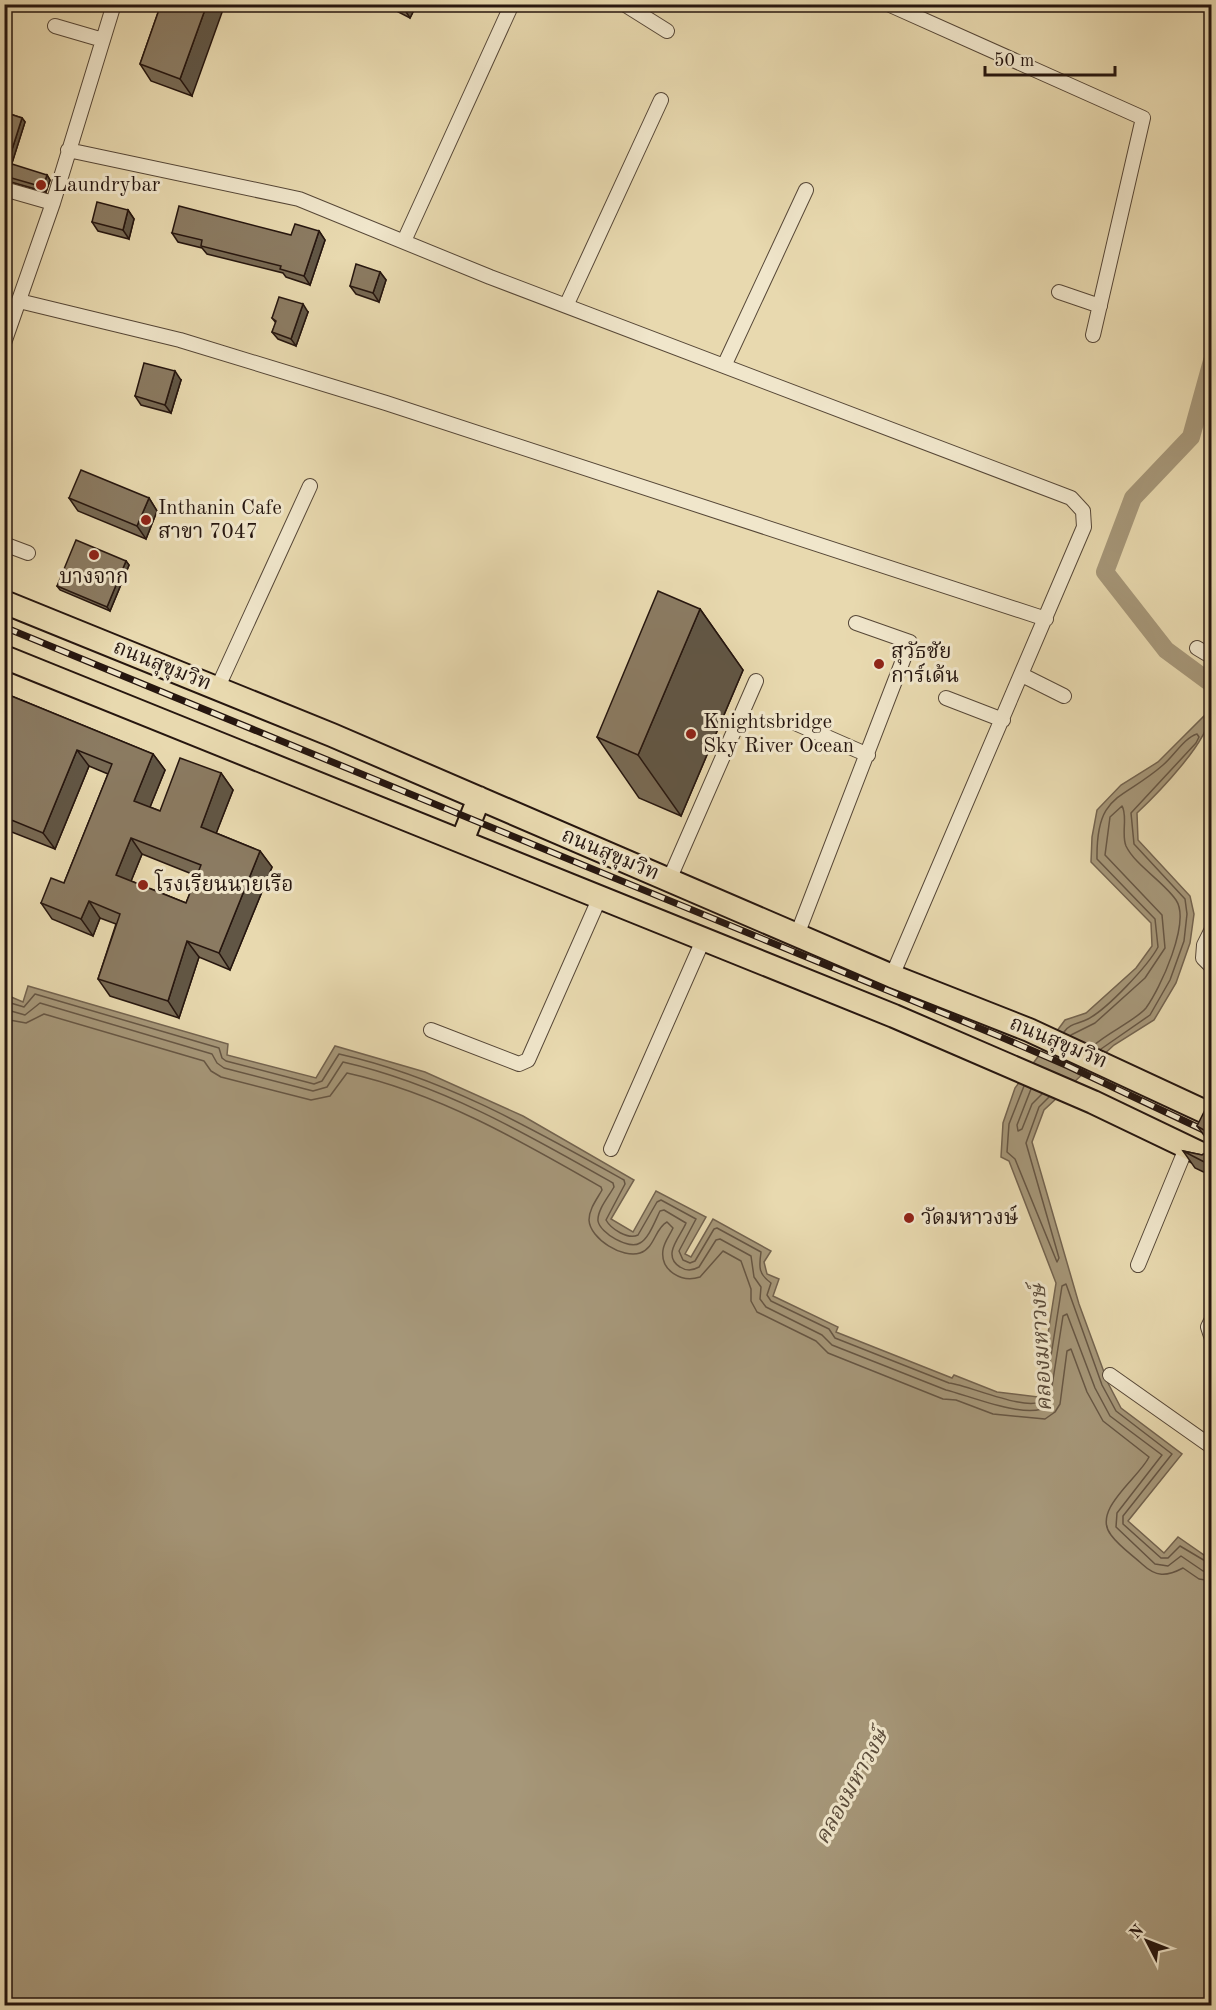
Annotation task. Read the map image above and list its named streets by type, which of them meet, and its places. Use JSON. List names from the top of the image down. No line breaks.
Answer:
{"streets":{"highway":["ถนนสุขุมวิท"]},"water":["คลองมหาวงษ์"],"places":["Laundrybar","Inthanin Cafe สาขา 7047","บางจาก","สุวัธชัย การ์เด้น","Knightsbridge Sky River Ocean","โรงเรียนนายเรือ","วัดมหาวงษ์"],"scale_bar":"50 m","north":"top left"}
